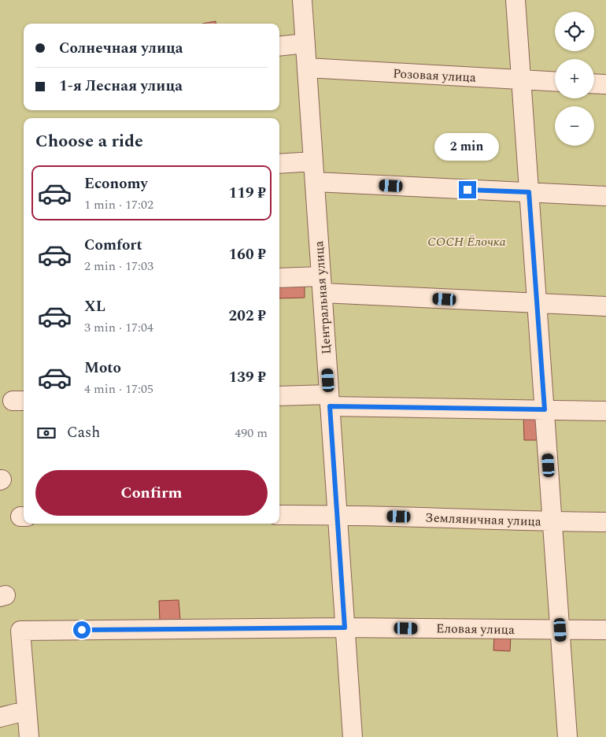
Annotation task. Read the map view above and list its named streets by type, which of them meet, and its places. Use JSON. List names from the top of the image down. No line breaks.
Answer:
{"streets":{"street":["Розовая улица","Центральная улица","Земляничная улица","Еловая улица"]},"crossings":[["Розовая улица","Центральная улица"],["Центральная улица","Земляничная улица"],["Центральная улица","Еловая улица"]],"parks":["СОСН Ёлочка"],"page":{"map_buttons":["+","−"],"banner":["Солнечная улица","1-я Лесная улица"],"heading":"Choose a ride","bubble":"2 min","list":[{"name":"Economy","note":"1 min · 17:02","value":"119 ₽"},{"name":"Comfort","note":"2 min · 17:03","value":"160 ₽"},{"name":"XL","note":"3 min · 17:04","value":"202 ₽"},{"name":"Moto","note":"4 min · 17:05","value":"139 ₽"}],"pay":["Cash","490 m"],"buttons":"Confirm"}}
